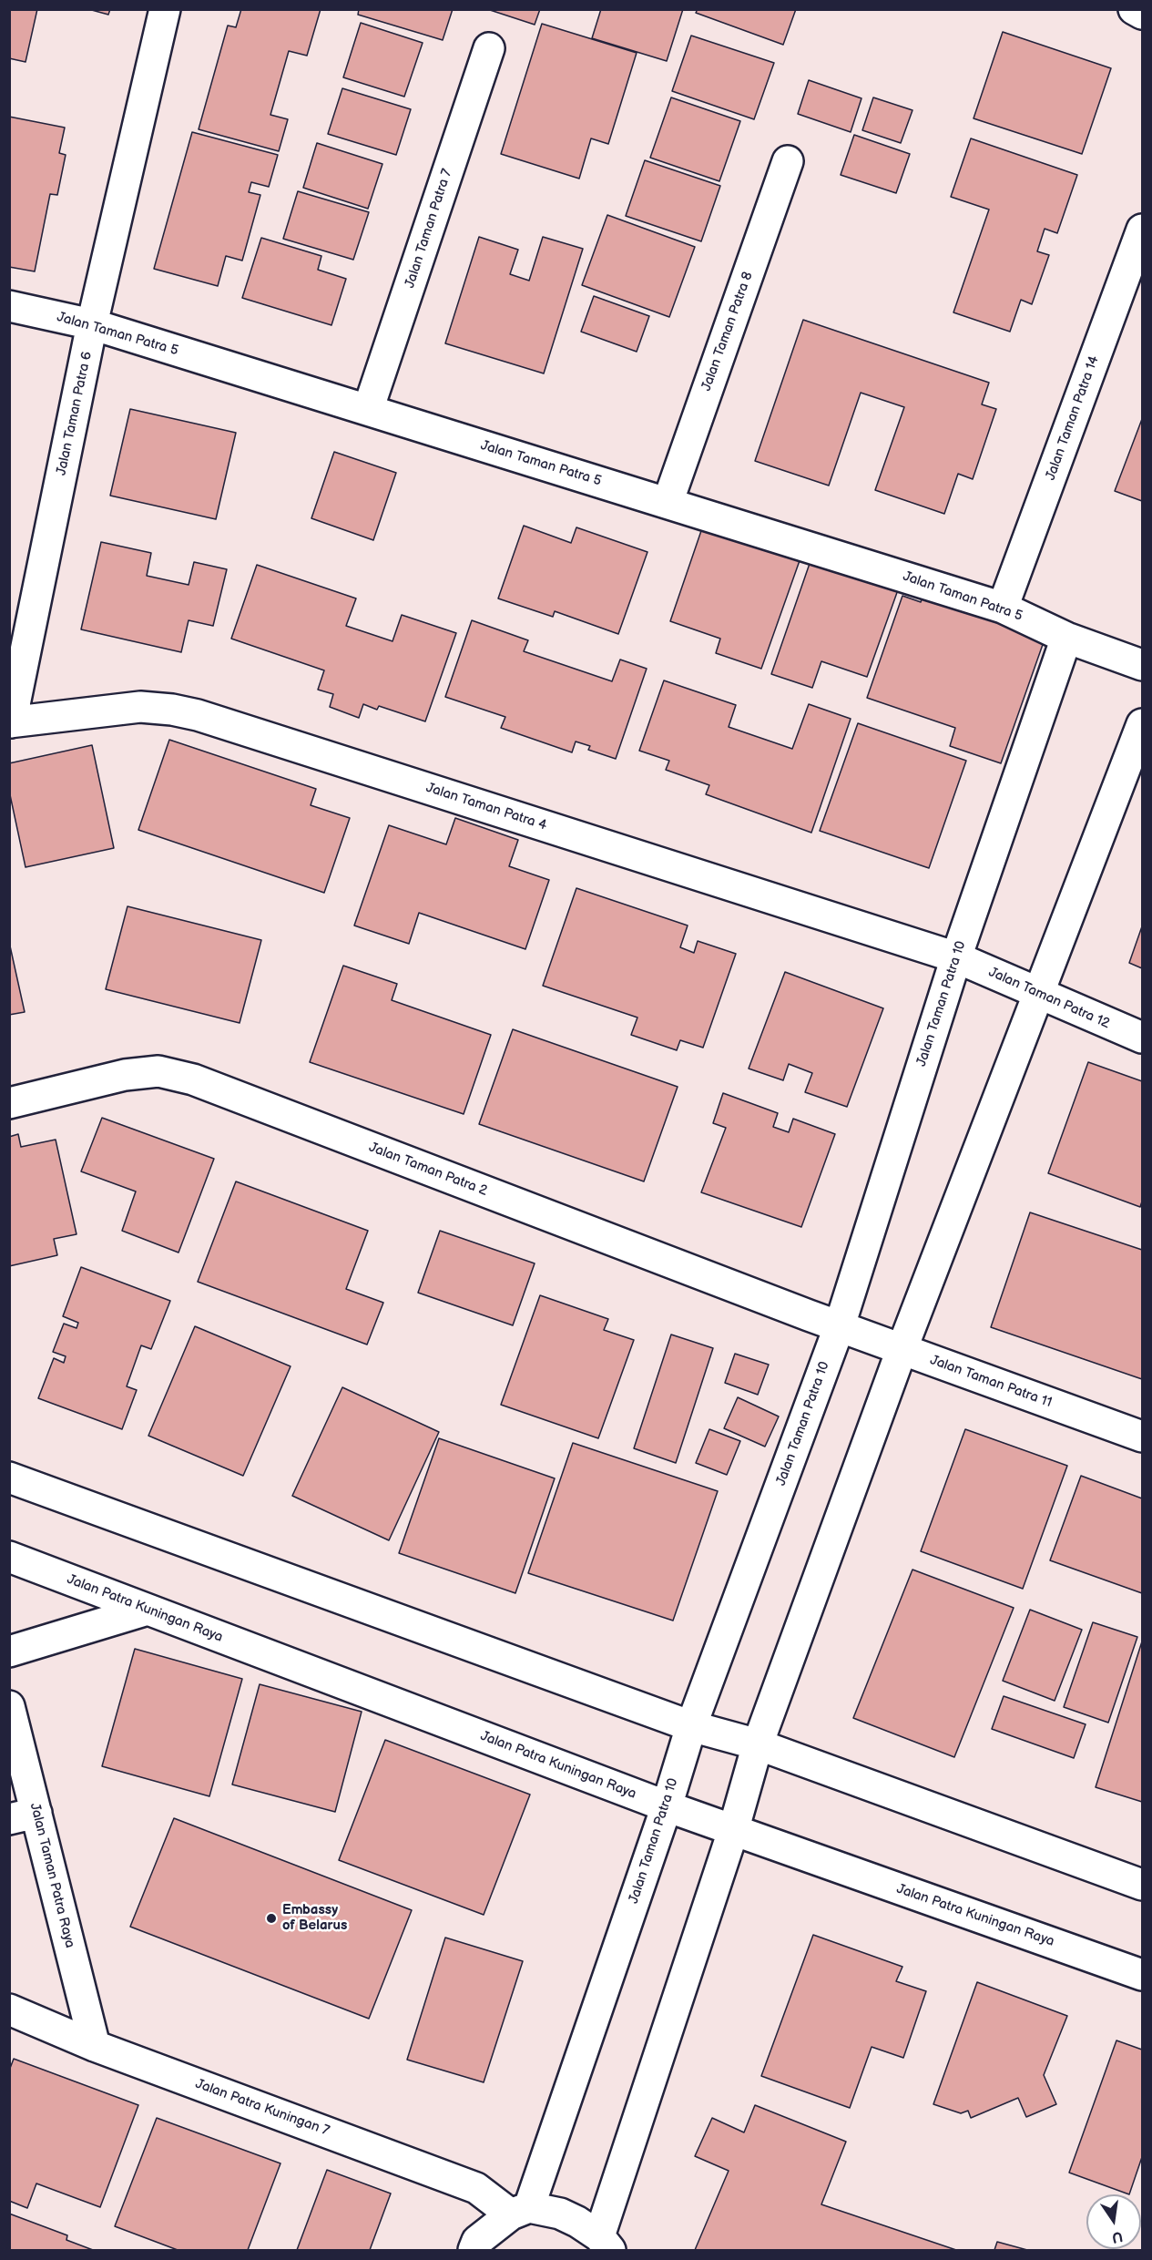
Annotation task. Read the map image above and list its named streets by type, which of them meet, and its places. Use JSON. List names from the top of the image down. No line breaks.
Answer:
{"streets":{"street":["Jalan Taman Patra 7","Jalan Taman Patra 8","Jalan Taman Patra 5","Jalan Taman Patra 6","Jalan Taman Patra 14","Jalan Taman Patra 4","Jalan Taman Patra 12","Jalan Taman Patra 10","Jalan Taman Patra 2","Jalan Taman Patra 11","Jalan Patra Kuningan Raya","Jalan Taman Patra Raya","Jalan Patra Kuningan 7"]},"crossings":[["Jalan Taman Patra 7","Jalan Taman Patra 5"],["Jalan Taman Patra 8","Jalan Taman Patra 5"],["Jalan Taman Patra 5","Jalan Taman Patra 6"],["Jalan Taman Patra 5","Jalan Taman Patra 14"],["Jalan Taman Patra 5","Jalan Taman Patra 10"],["Jalan Taman Patra 6","Jalan Taman Patra 4"],["Jalan Taman Patra 4","Jalan Taman Patra 12"],["Jalan Taman Patra 4","Jalan Taman Patra 10"],["Jalan Taman Patra 12","Jalan Taman Patra 10"],["Jalan Taman Patra 10","Jalan Taman Patra 2"],["Jalan Taman Patra 10","Jalan Taman Patra 11"],["Jalan Taman Patra 10","Jalan Patra Kuningan Raya"],["Jalan Taman Patra 10","Jalan Patra Kuningan 7"],["Jalan Taman Patra 2","Jalan Taman Patra 11"],["Jalan Taman Patra Raya","Jalan Patra Kuningan 7"]],"places":["Embassy of Belarus"],"north":"bottom"}
